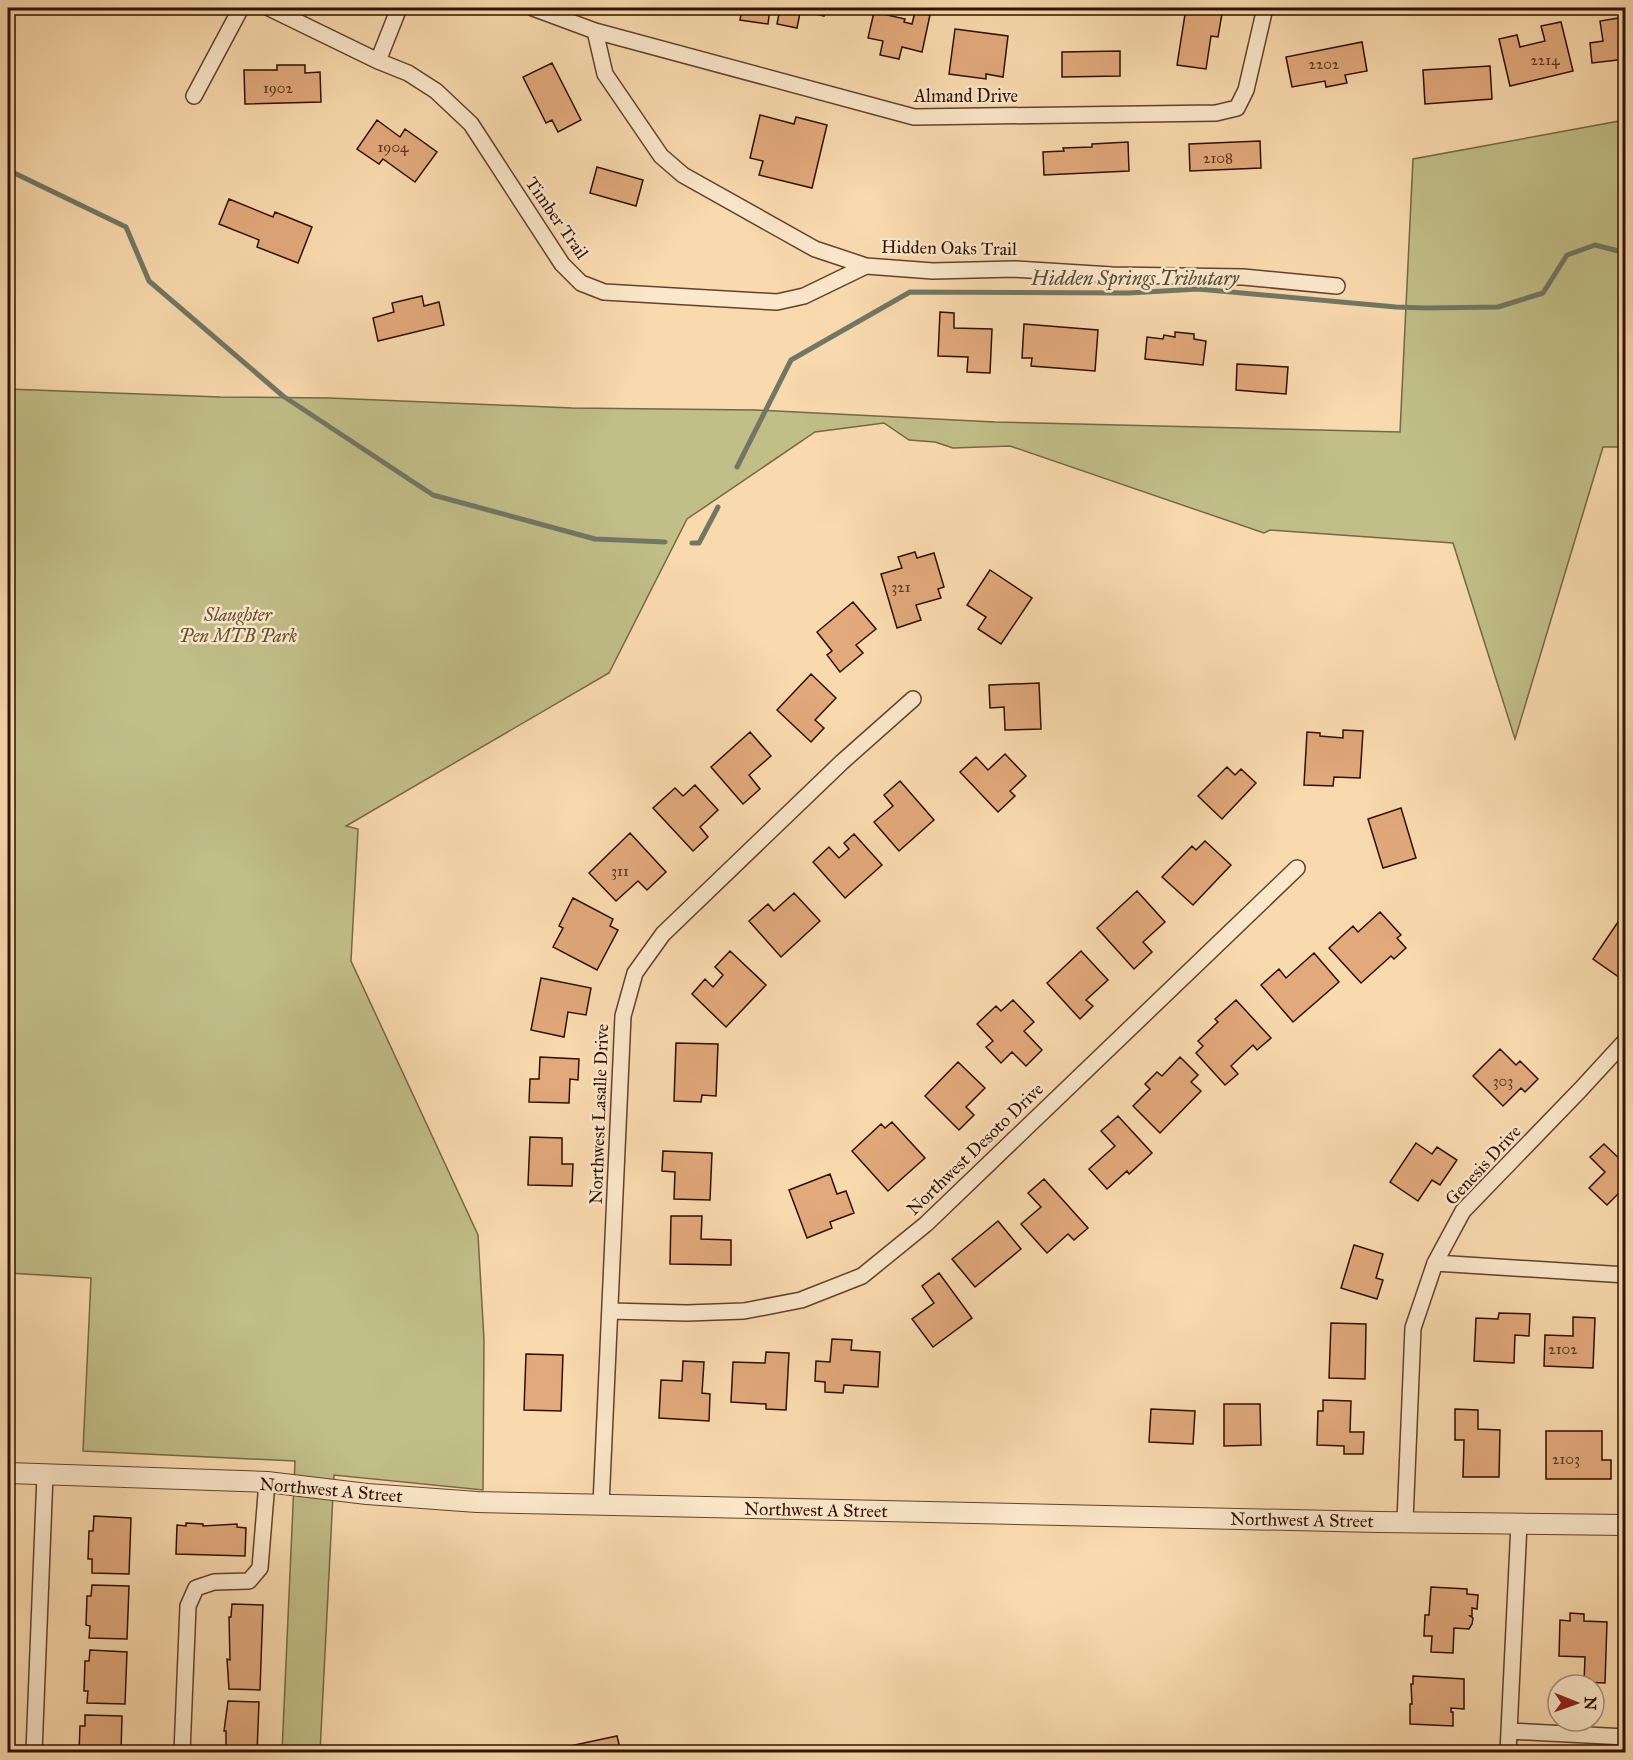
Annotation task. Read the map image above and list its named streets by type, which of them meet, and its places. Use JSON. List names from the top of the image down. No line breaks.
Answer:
{"streets":{"street":["Almand Drive","Timber Trail","Hidden Oaks Trail","Northwest Lasalle Drive","Northwest Desoto Drive","Genesis Drive","Northwest A Street"]},"crossings":[["Almand Drive","Hidden Oaks Trail"],["Timber Trail","Hidden Oaks Trail"],["Northwest Lasalle Drive","Northwest Desoto Drive"],["Northwest Lasalle Drive","Northwest A Street"],["Genesis Drive","Northwest A Street"]],"water":["Hidden Springs Tributary"],"parks":["Slaughter Pen MTB Park"],"house_numbers":["2214","2202","1902","1904","2108","321","311","303","2102","2103"],"north":"right"}
